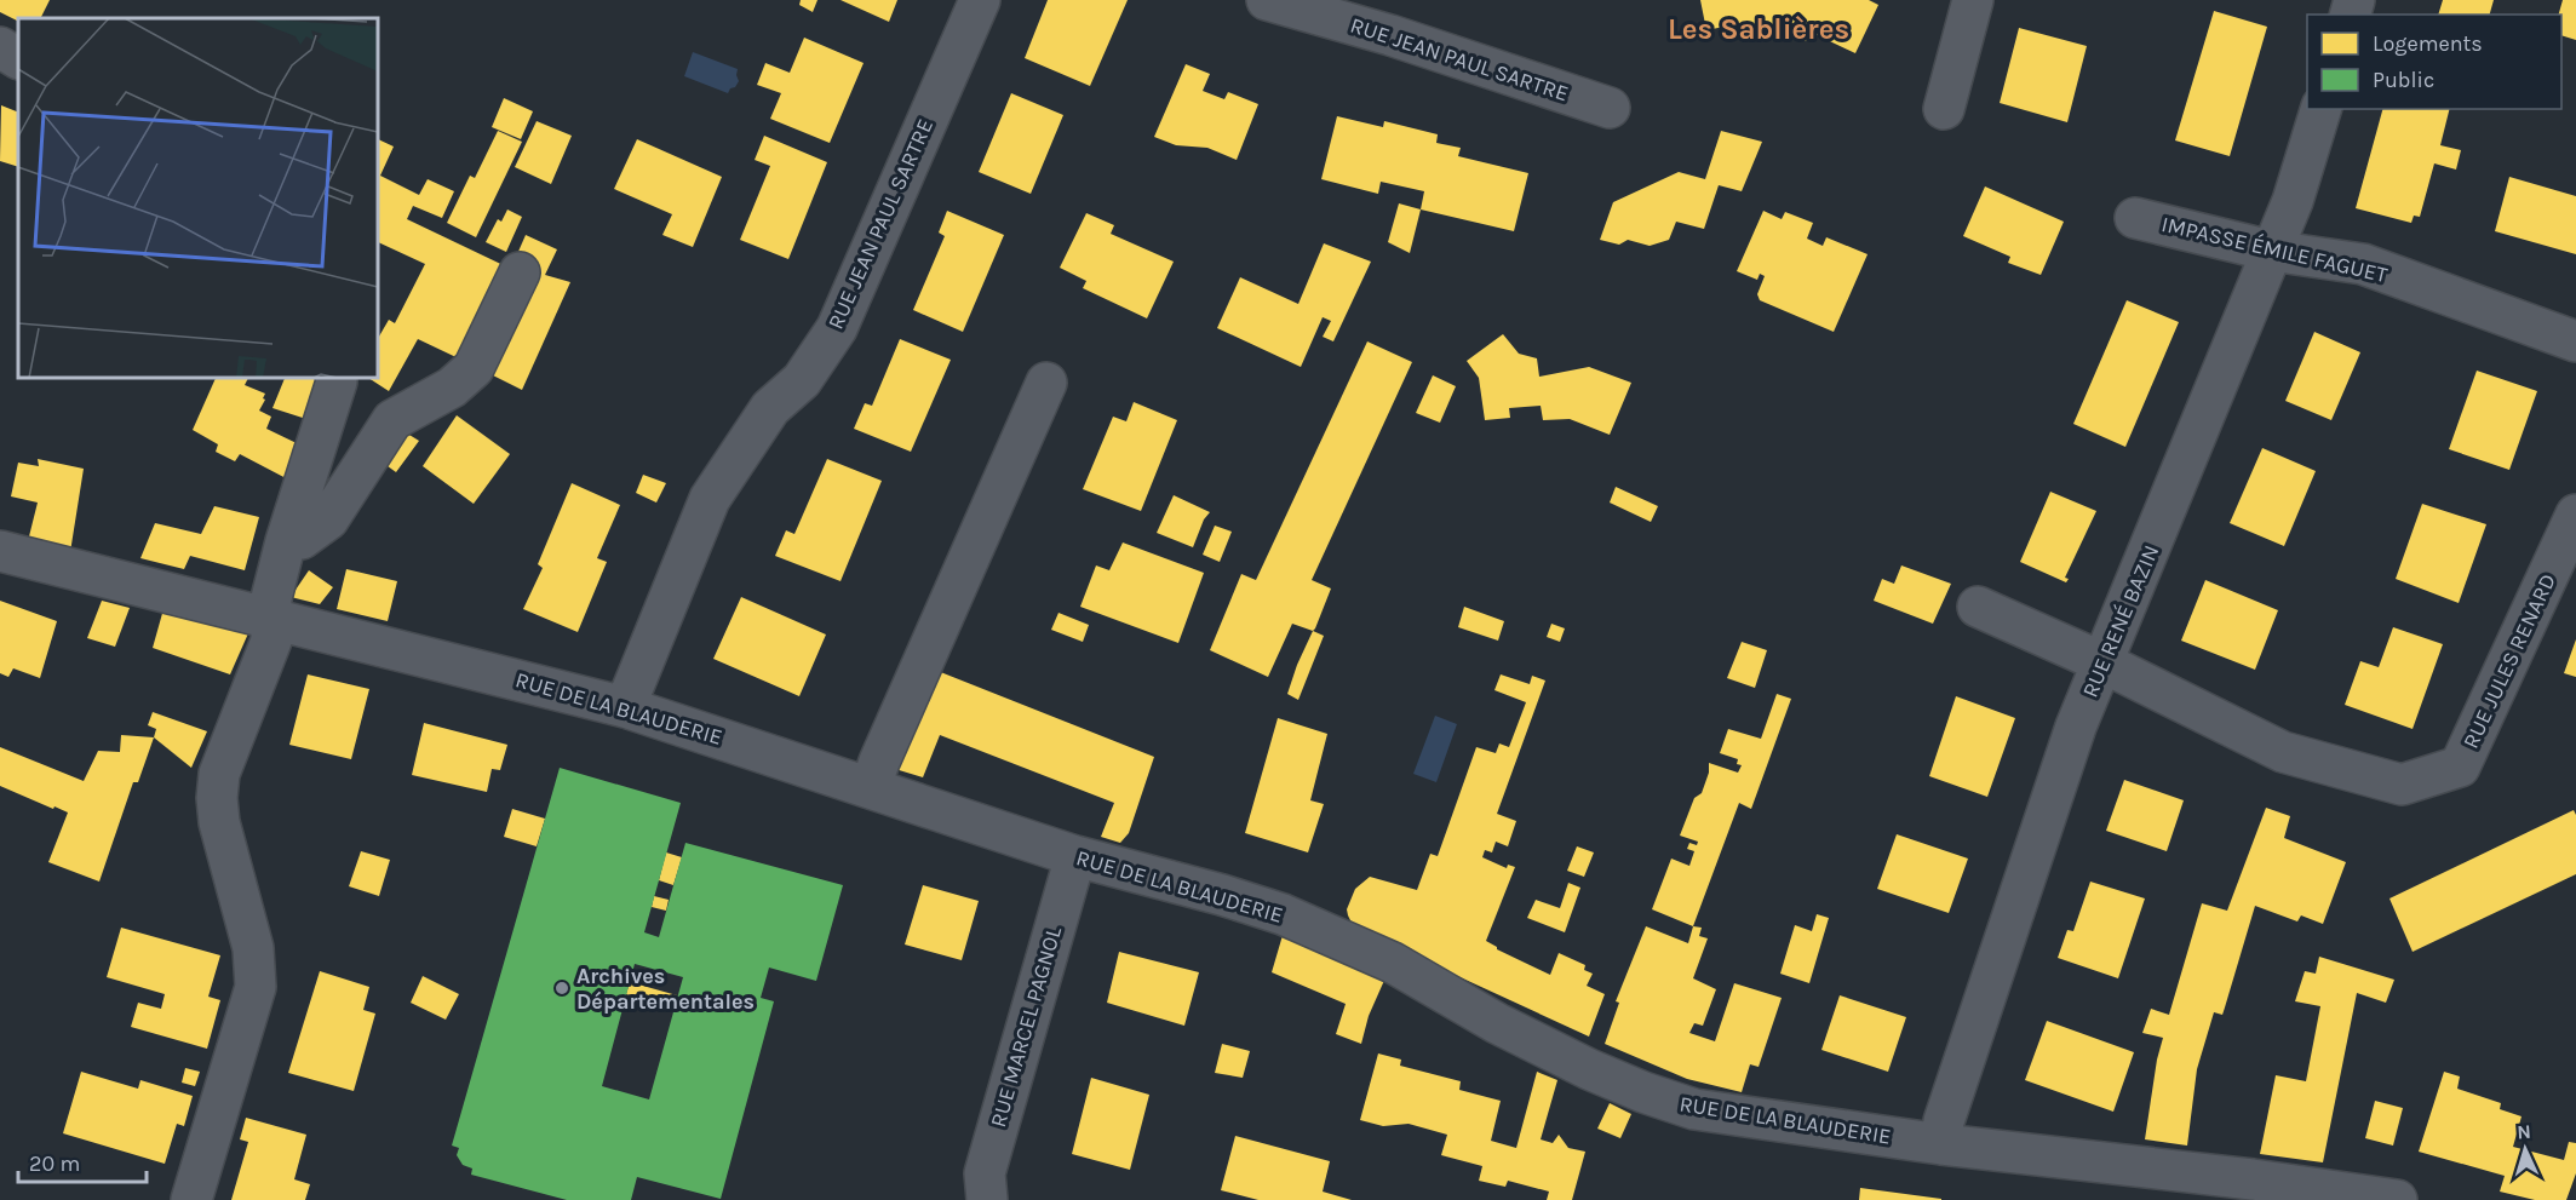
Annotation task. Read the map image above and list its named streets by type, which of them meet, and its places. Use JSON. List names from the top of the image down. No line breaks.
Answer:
{"streets":{"street":["RUE JEAN PAUL SARTRE","IMPASSE ÉMILE FAGUET","RUE RENÉ BAZIN","RUE JULES RENARD","RUE DE LA BLAUDERIE","RUE MARCEL PAGNOL"]},"crossings":[["RUE JEAN PAUL SARTRE","RUE DE LA BLAUDERIE"],["IMPASSE ÉMILE FAGUET","RUE RENÉ BAZIN"],["RUE RENÉ BAZIN","RUE JULES RENARD"],["RUE RENÉ BAZIN","RUE DE LA BLAUDERIE"],["RUE DE LA BLAUDERIE","RUE MARCEL PAGNOL"]],"districts":["Les Sablières"],"places":["Archives Départementales"],"legend":["Logements","Public"],"scale_bar":"20 m","north":"top"}
